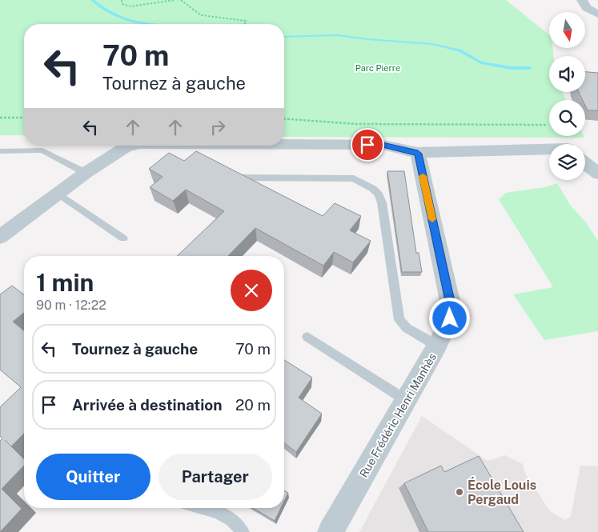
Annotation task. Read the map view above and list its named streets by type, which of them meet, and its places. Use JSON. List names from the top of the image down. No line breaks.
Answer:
{"streets":{"street":["Rue Frédéric Henri Manhès"]},"parks":["Parc Pierre"],"places":["École Louis Pergaud"],"north":"bottom","page":{"turn":["70 m","Tournez à gauche"],"heading":["1 min","90 m · 12:22"],"list":[{"name":"Tournez à gauche","value":"70 m"},{"name":"Arrivée à destination","value":"20 m"}],"buttons":["Quitter","Partager"]}}
